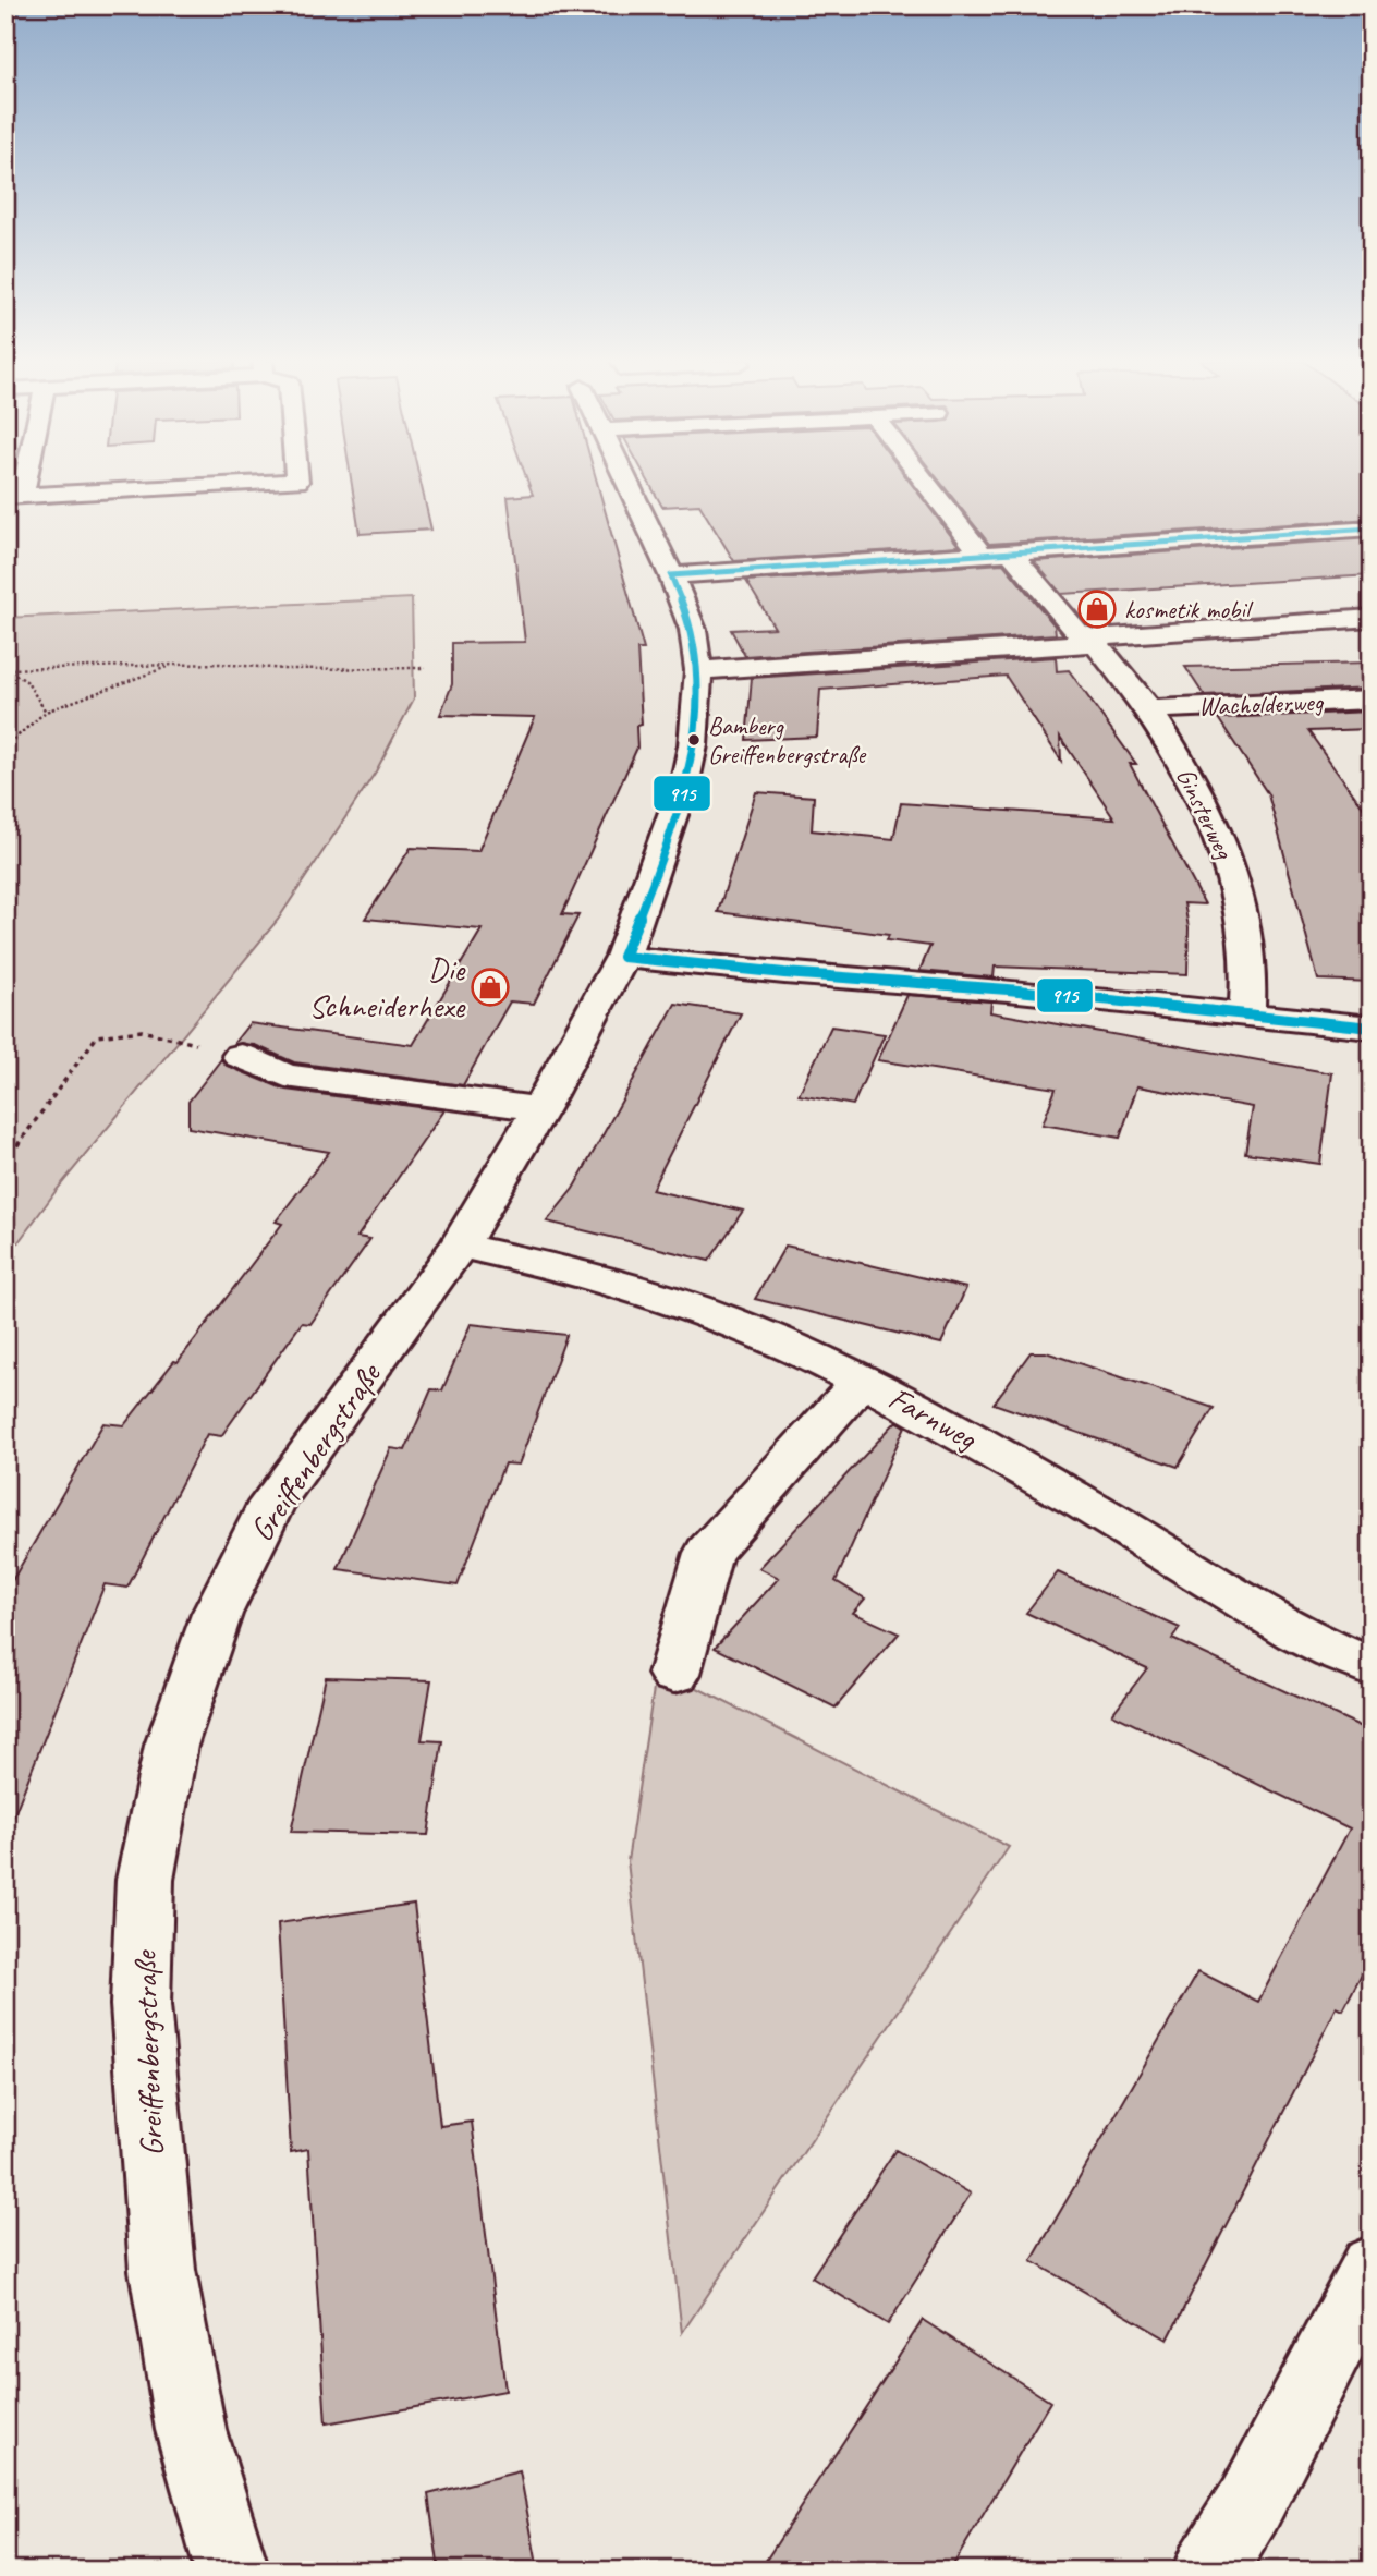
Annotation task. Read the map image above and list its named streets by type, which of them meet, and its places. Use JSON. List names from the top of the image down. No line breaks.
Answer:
{"streets":{"street":["Wacholderweg","Ginsterweg","Farnweg","Greiffenbergstraße"]},"crossings":[["Wacholderweg","Ginsterweg"],["Farnweg","Greiffenbergstraße"]],"places":{"shop":["kosmetik mobil","Die Schneiderhexe"],"other":["Bamberg Greiffenbergstraße"]},"lines":["transit line 915"]}
